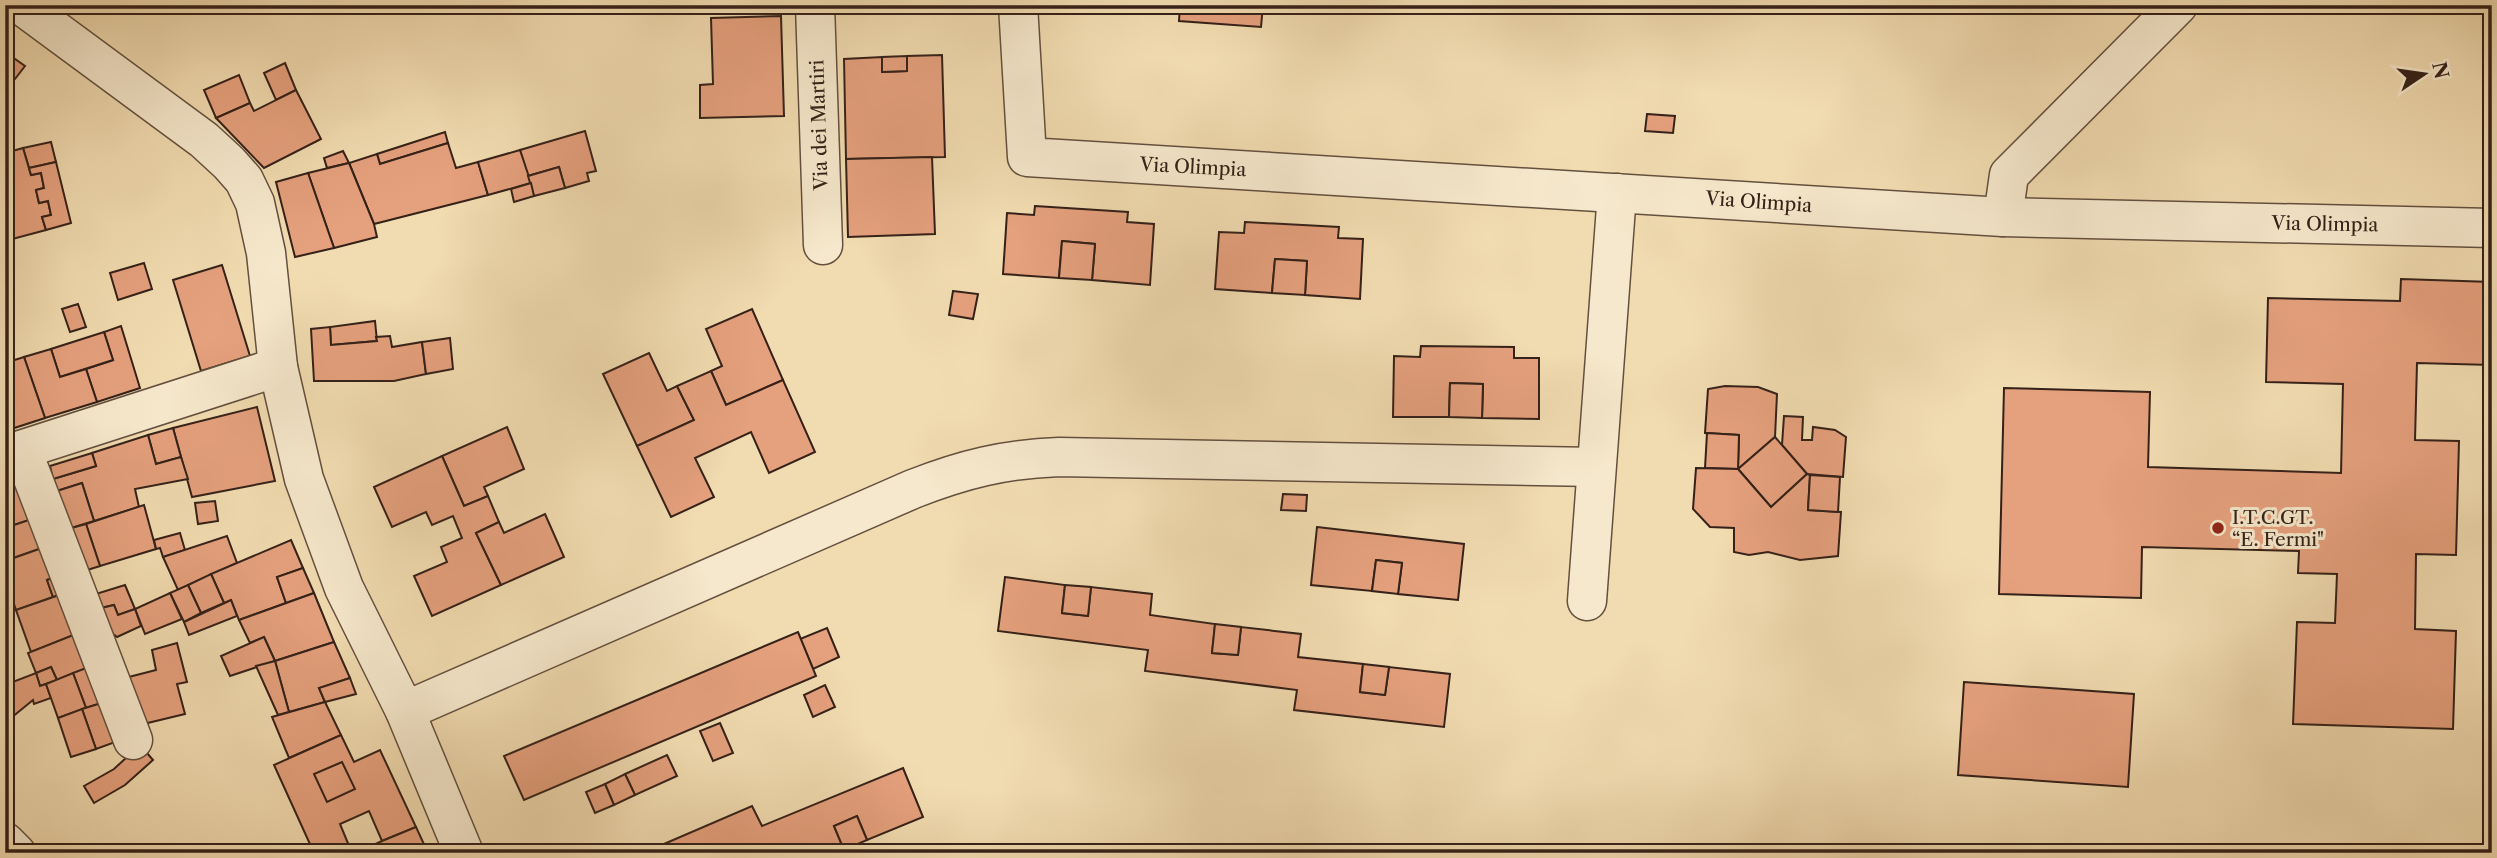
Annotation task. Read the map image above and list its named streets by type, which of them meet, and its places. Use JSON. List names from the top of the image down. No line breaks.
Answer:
{"streets":{"street":["Via dei Martiri","Via Olimpia"]},"places":["I.T.C.GT. “E. Fermi\""],"north":"right"}
